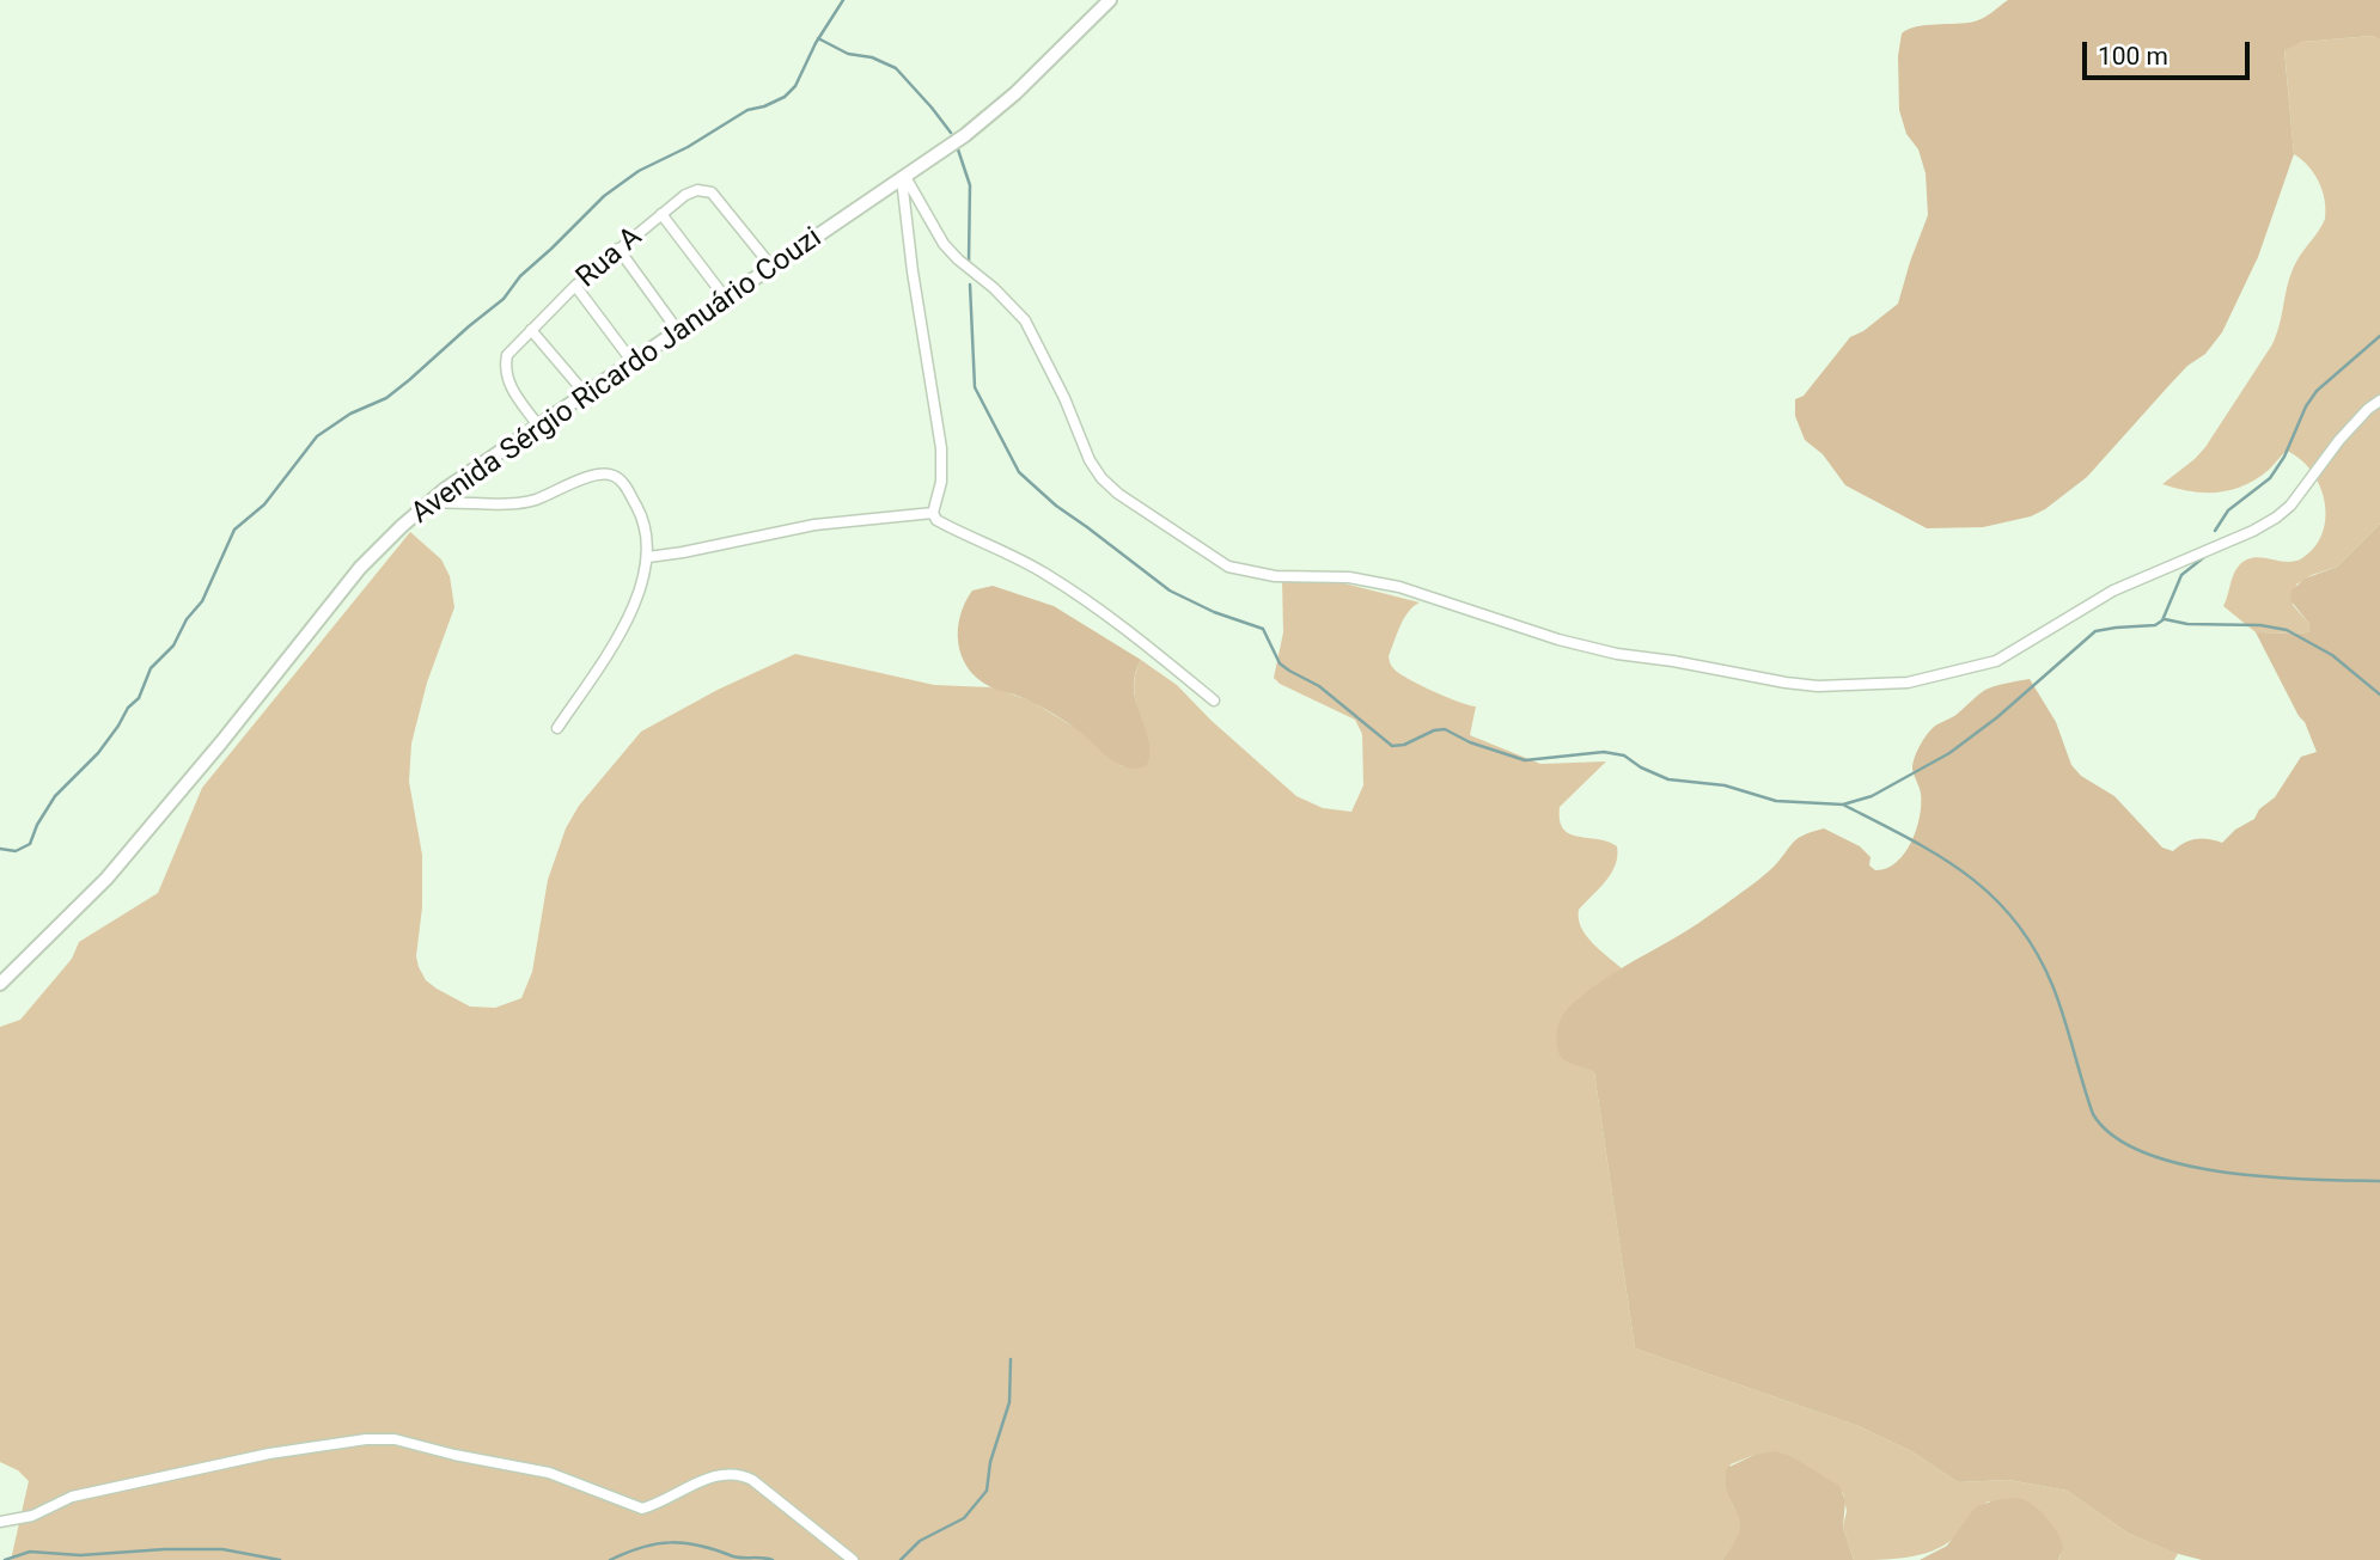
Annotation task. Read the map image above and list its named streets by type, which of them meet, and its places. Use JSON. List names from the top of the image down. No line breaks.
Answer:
{"streets":{"street":["Rua A","Avenida Sérgio Ricardo Januário Couzi"]},"crossings":[["Rua A","Avenida Sérgio Ricardo Januário Couzi"]],"scale_bar":"100 m"}
